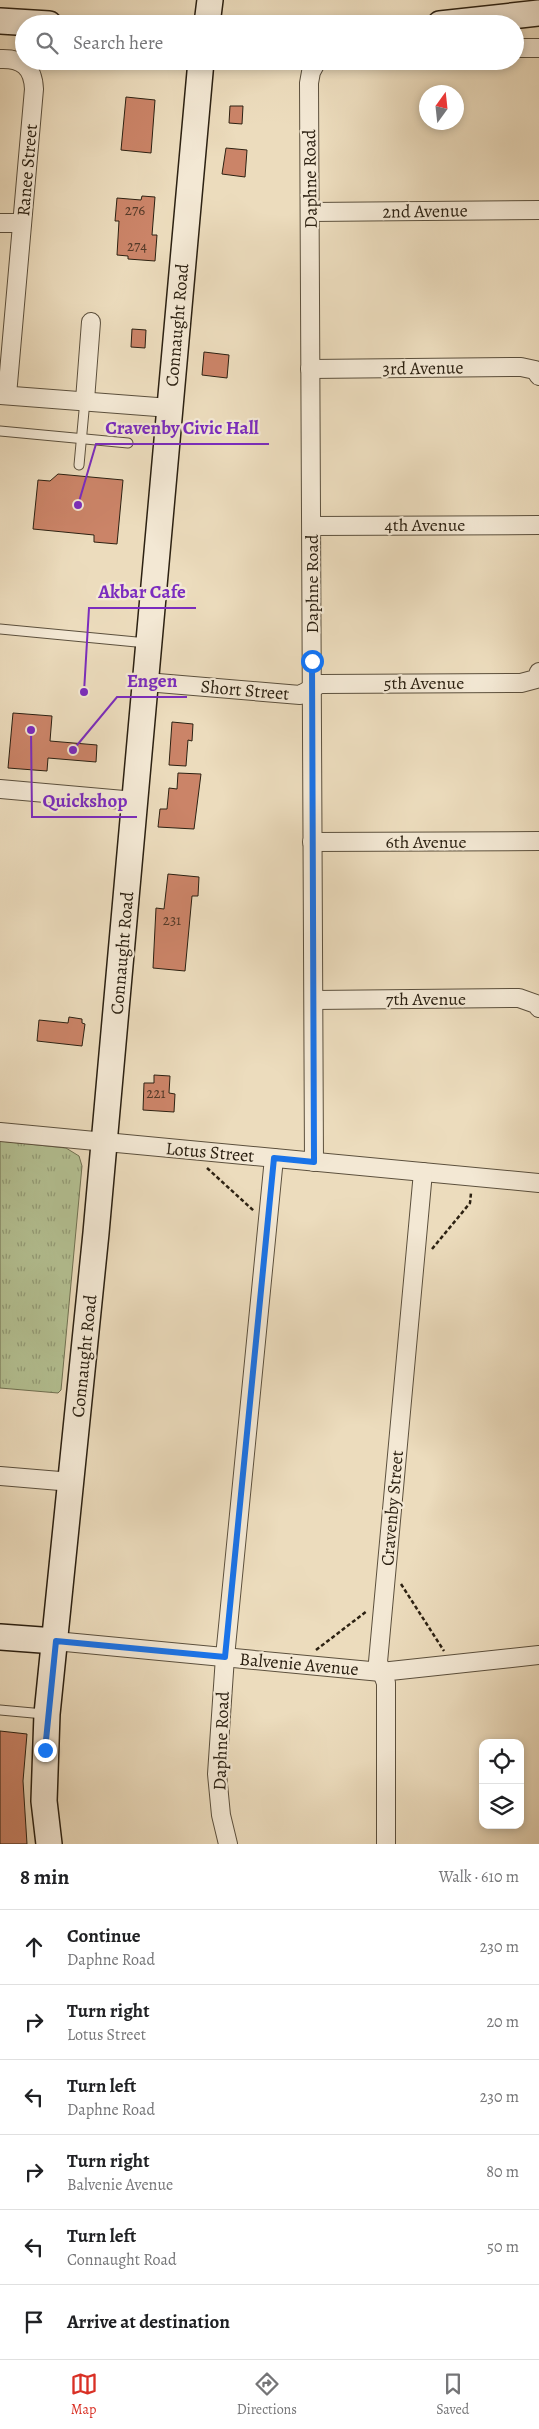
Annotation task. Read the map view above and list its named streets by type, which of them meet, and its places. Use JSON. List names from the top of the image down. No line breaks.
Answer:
{"streets":{"street":["Ranee Street","Daphne Road","2nd Avenue","Connaught Road","3rd Avenue","4th Avenue","5th Avenue","Short Street","6th Avenue","7th Avenue","Lotus Street","Cravenby Street","Balvenie Avenue"]},"crossings":[["Daphne Road","2nd Avenue"],["Daphne Road","3rd Avenue"],["Daphne Road","4th Avenue"],["Daphne Road","5th Avenue"],["Daphne Road","Short Street"],["Daphne Road","6th Avenue"],["Daphne Road","7th Avenue"],["Daphne Road","Lotus Street"],["Daphne Road","Balvenie Avenue"],["Connaught Road","Short Street"],["Connaught Road","Lotus Street"],["Connaught Road","Balvenie Avenue"],["5th Avenue","Short Street"],["Lotus Street","Cravenby Street"],["Cravenby Street","Balvenie Avenue"]],"places":["Cravenby Civic Hall","Akbar Cafe","Quickshop","Engen"],"house_numbers":["276","274","231","221"],"north":"top","page":{"search":"Search here","heading":["8 min","Walk · 610 m"],"list":[["Continue","Daphne Road","230 m"],["Turn right","Lotus Street","20 m"],["Turn left","Daphne Road","230 m"],["Turn right","Balvenie Avenue","80 m"],["Turn left","Connaught Road","50 m"],"Arrive at destination"],"nav":["Map","Directions","Saved"]}}
